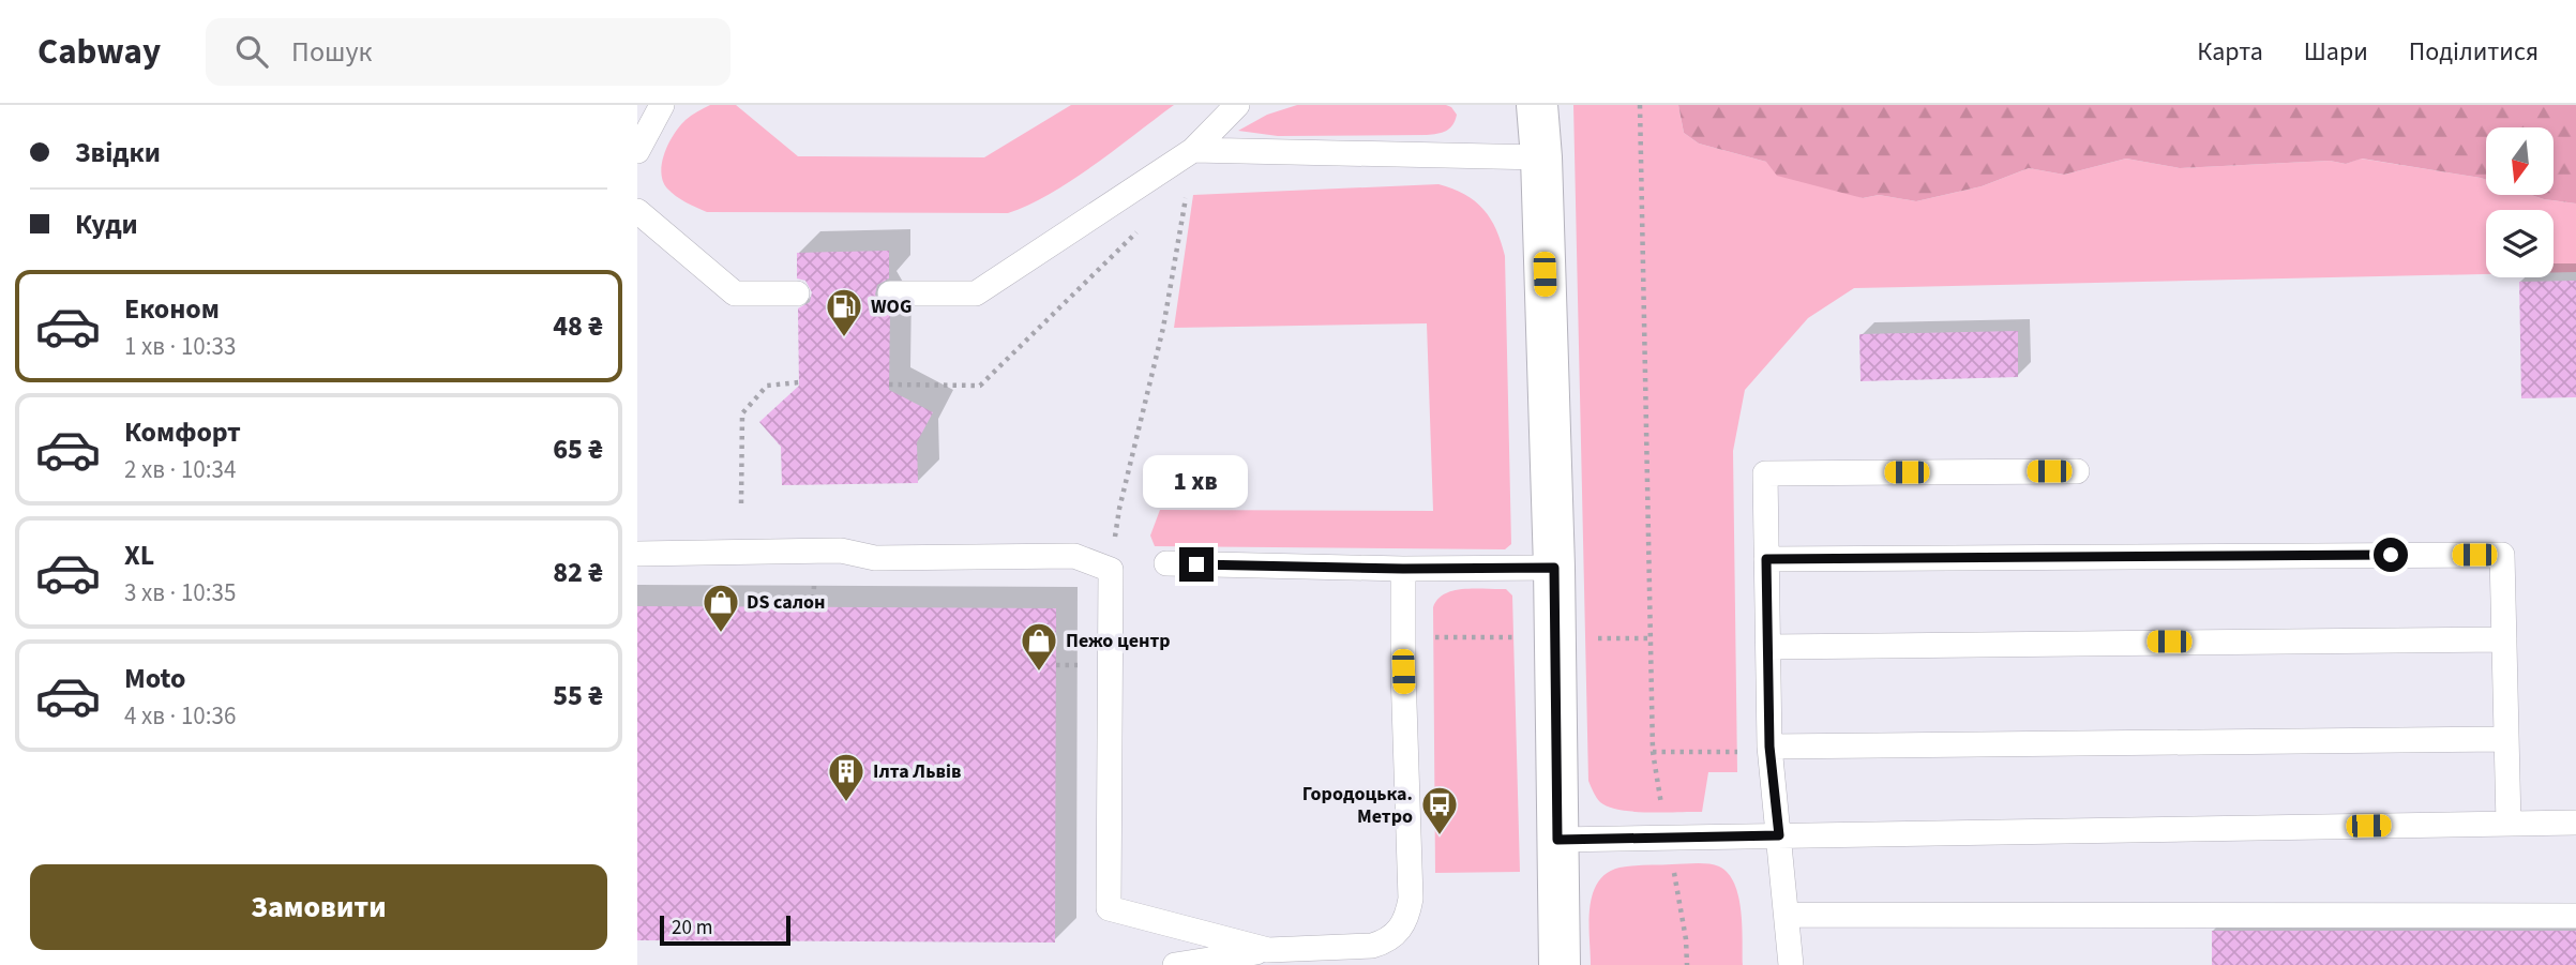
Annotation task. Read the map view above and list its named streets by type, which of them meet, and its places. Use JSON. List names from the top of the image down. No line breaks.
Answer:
{"places":{"fuel station":["WOG"],"shop":["DS салон","Пежо центр"],"building":["Ілта Львів"],"bus stop":["Городоцька. Метро"]},"scale_bar":"20 m","north":"bottom","page":{"header":"Cabway","search":"Пошук","nav":["Карта","Шари","Поділитися"],"banner":["Звідки","Куди"],"list":[{"name":"Економ","note":"1 хв · 10:33","value":"48 ₴"},{"name":"Комфорт","note":"2 хв · 10:34","value":"65 ₴"},{"name":"XL","note":"3 хв · 10:35","value":"82 ₴"},{"name":"Moto","note":"4 хв · 10:36","value":"55 ₴"}],"bubble":"1 хв","buttons":"Замовити","scale":"20 m"}}
